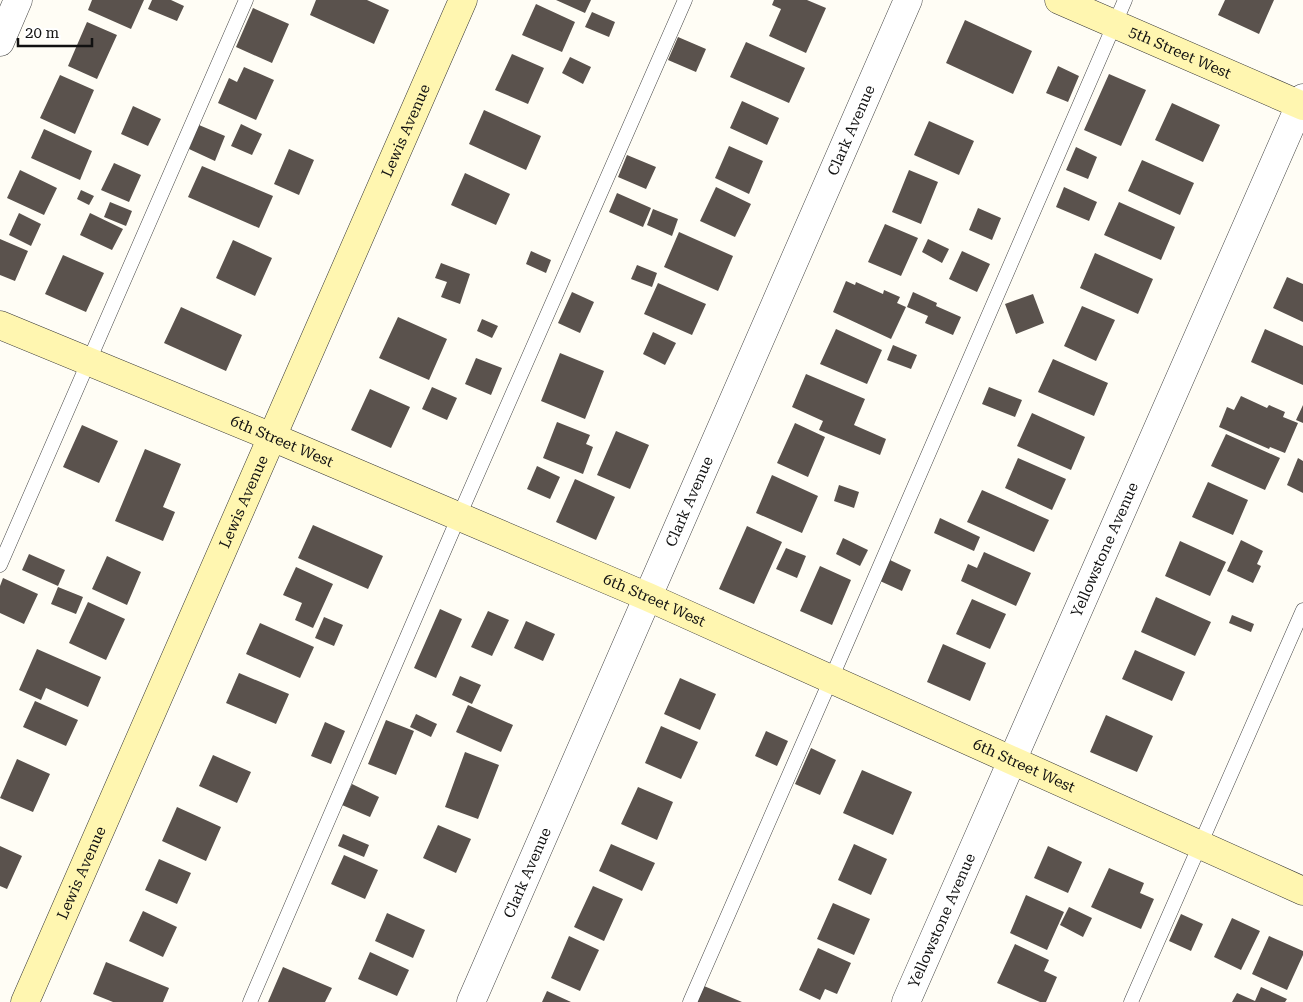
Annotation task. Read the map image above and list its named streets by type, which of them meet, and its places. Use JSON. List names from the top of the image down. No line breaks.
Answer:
{"streets":{"street":["5th Street West","Lewis Avenue","Clark Avenue","6th Street West","Yellowstone Avenue"]},"crossings":[["5th Street West","Yellowstone Avenue"],["Lewis Avenue","6th Street West"],["Clark Avenue","6th Street West"],["6th Street West","Yellowstone Avenue"]],"scale_bar":"20 m"}
